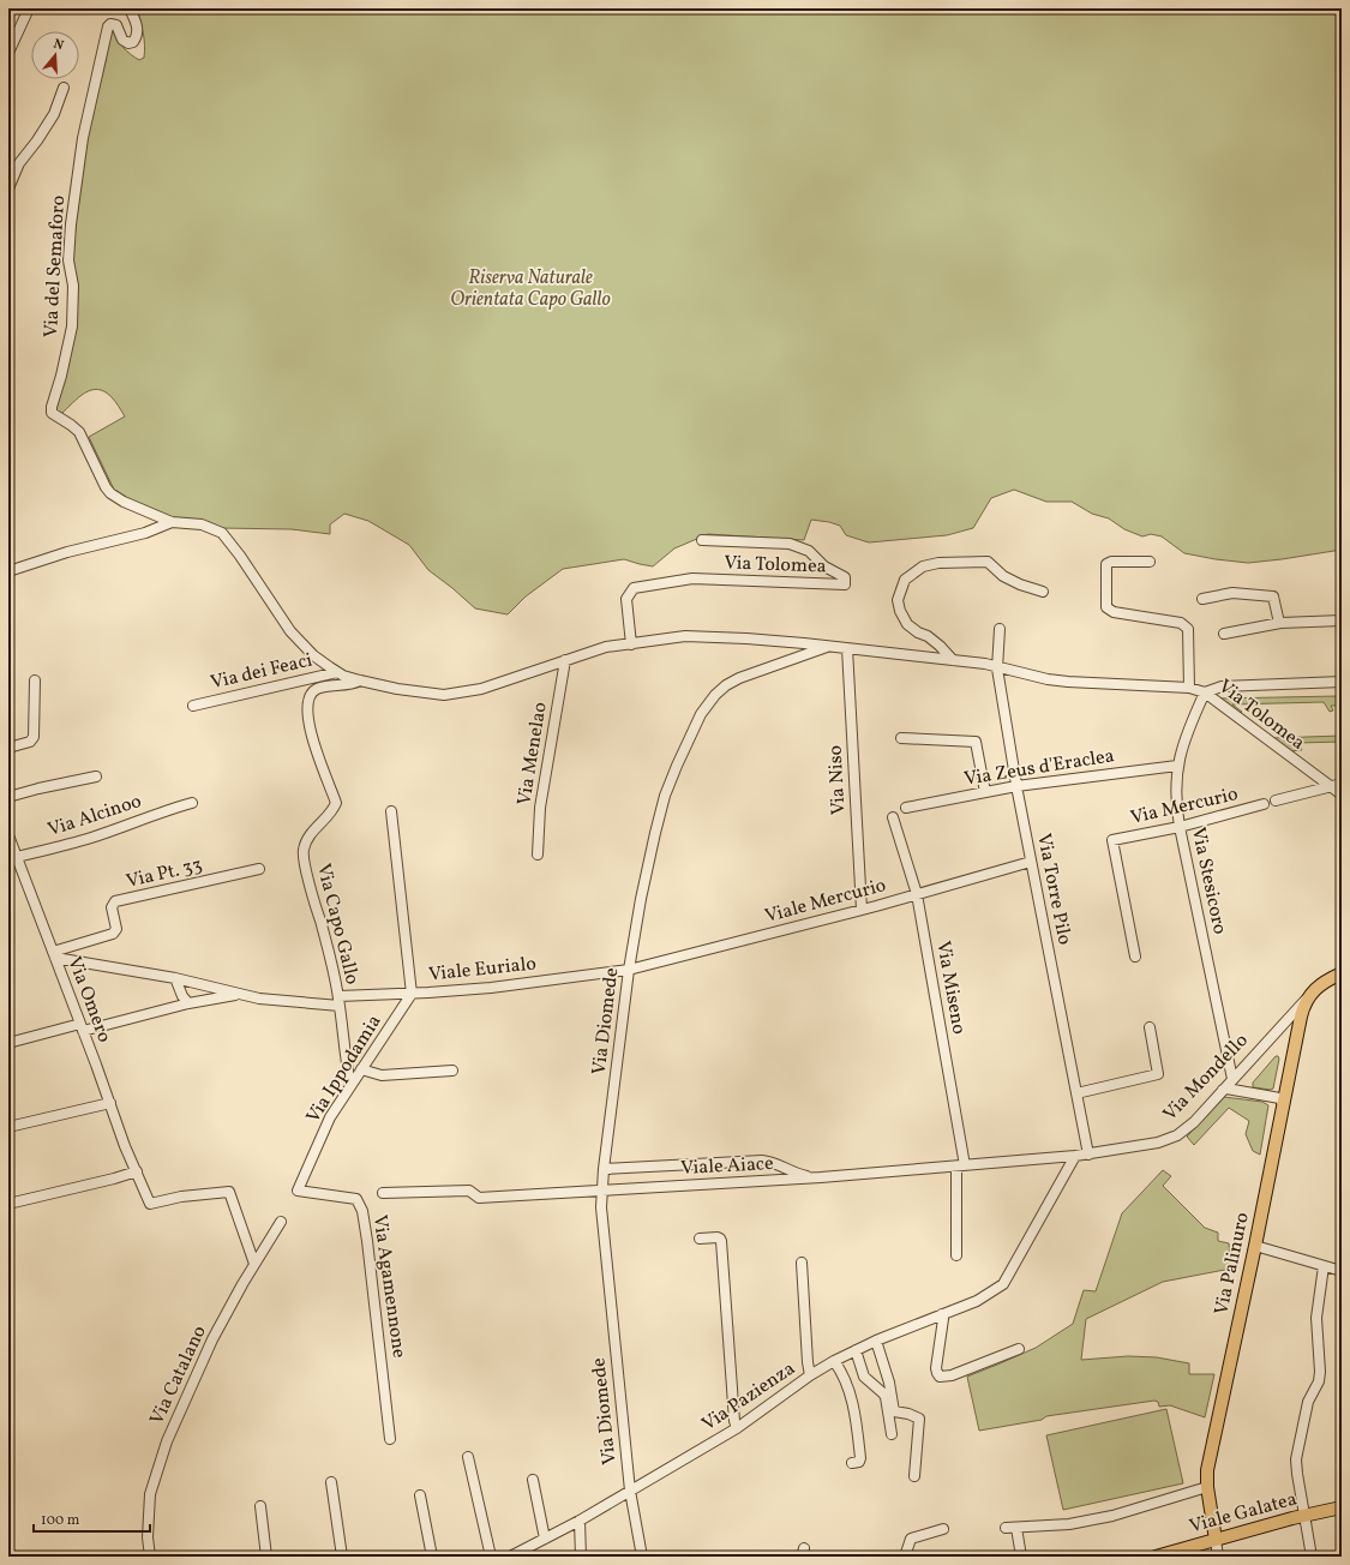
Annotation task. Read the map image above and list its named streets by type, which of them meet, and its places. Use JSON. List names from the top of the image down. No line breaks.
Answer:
{"streets":{"main road":["Via Mondello","Via Palinuro","Viale Galatea"],"street":["Via del Semaforo","Via Tolomea","Via dei Feaci","Via Menelao","Via Zeus d'Eraclea","Via Niso","Via Mercurio","Via Alcinoo","Via Pt. 33","Via Stesicoro","Via Torre Pilo","Viale Mercurio","Via Capo Gallo","Viale Eurialo","Via Miseno","Via Omero","Via Diomede","Via Ippodamia","Viale Aiace","Via Agamennone","Via Catalano","Via Pazienza"]},"crossings":[["Via del Semaforo","Via Tolomea"],["Via del Semaforo","Via dei Feaci"],["Via del Semaforo","Via Capo Gallo"],["Via Tolomea","Via Menelao"],["Via Tolomea","Via Niso"],["Via Tolomea","Via Stesicoro"],["Via Tolomea","Via Torre Pilo"],["Via Tolomea","Via Capo Gallo"],["Via Tolomea","Via Diomede"],["Via Zeus d'Eraclea","Via Stesicoro"],["Via Zeus d'Eraclea","Via Torre Pilo"],["Via Niso","Viale Mercurio"],["Via Mercurio","Via Stesicoro"],["Via Alcinoo","Via Omero"],["Via Pt. 33","Via Omero"],["Via Stesicoro","Via Mondello"],["Via Torre Pilo","Viale Mercurio"],["Via Torre Pilo","Via Mondello"],["Viale Mercurio","Viale Eurialo"],["Viale Mercurio","Via Miseno"],["Viale Mercurio","Via Diomede"],["Via Capo Gallo","Viale Eurialo"],["Via Capo Gallo","Via Ippodamia"],["Viale Eurialo","Via Diomede"],["Viale Eurialo","Via Ippodamia"],["Via Miseno","Viale Aiace"],["Via Omero","Via Catalano"],["Via Diomede","Viale Aiace"],["Via Diomede","Via Pazienza"],["Via Ippodamia","Via Agamennone"],["Via Mondello","Viale Aiace"],["Via Mondello","Via Palinuro"],["Via Mondello","Via Pazienza"],["Viale Aiace","Via Pazienza"],["Via Palinuro","Viale Galatea"]],"parks":["Riserva Naturale Orientata Capo Gallo"],"scale_bar":"100 m","north":"top"}
